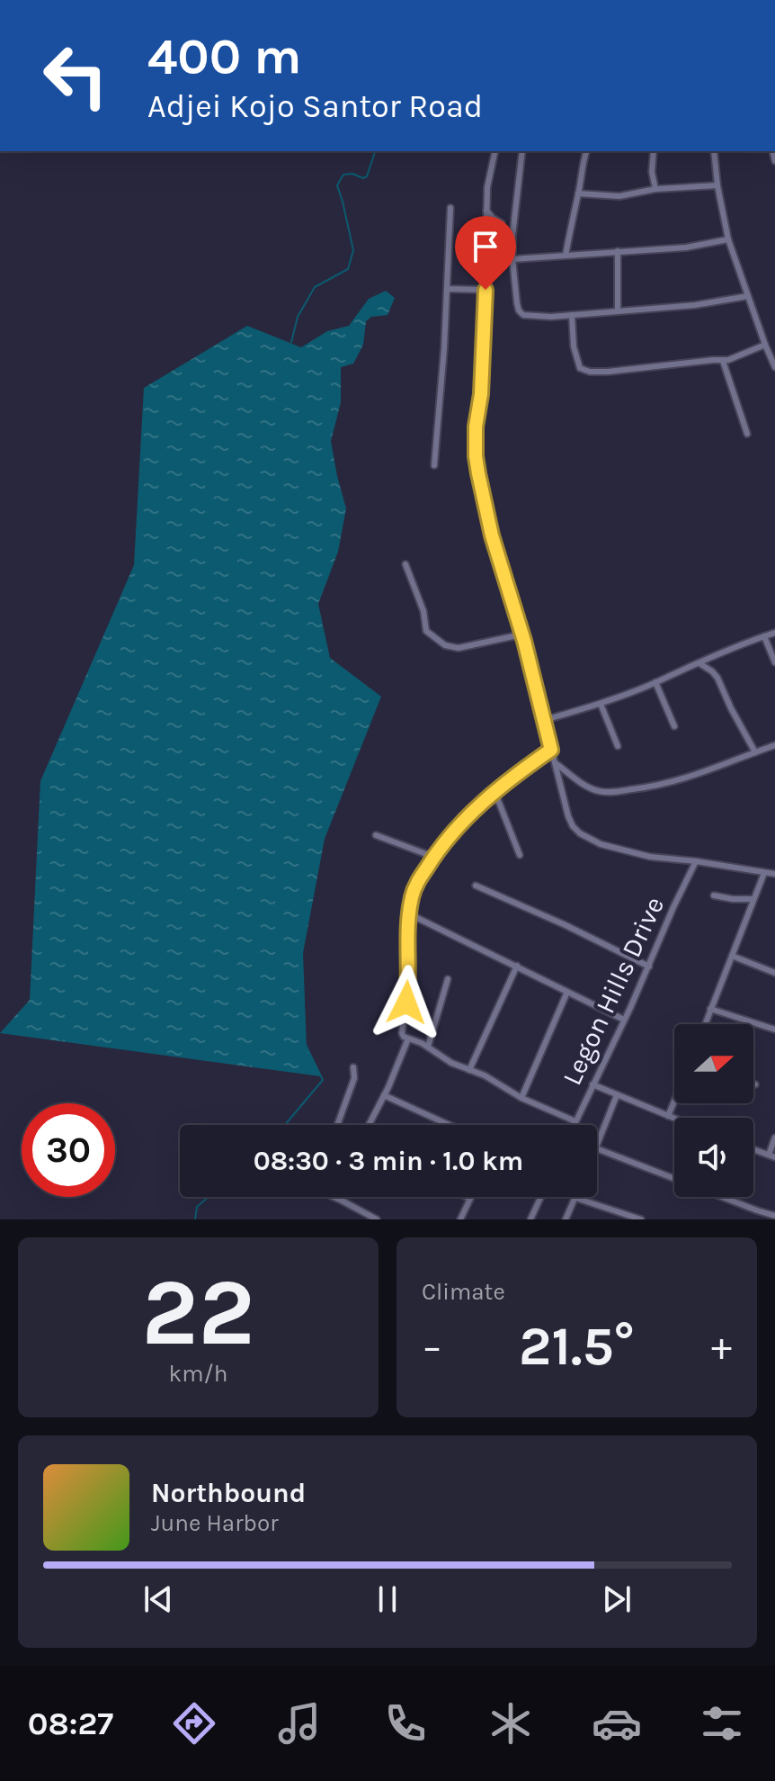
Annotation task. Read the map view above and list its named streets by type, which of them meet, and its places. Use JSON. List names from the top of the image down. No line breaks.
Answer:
{"streets":{"street":["Legon Hills Drive"]},"north":"right","page":{"turn":["400 m","Adjei Kojo Santor Road"],"limit":"30","trip":"08:30 · 3 min · 1.0 km","tile":[["22","km/h"],"Climate"],"heat":["−","21.5°","+"],"song":["Northbound","June Harbor"],"tabs":"08:27"}}
